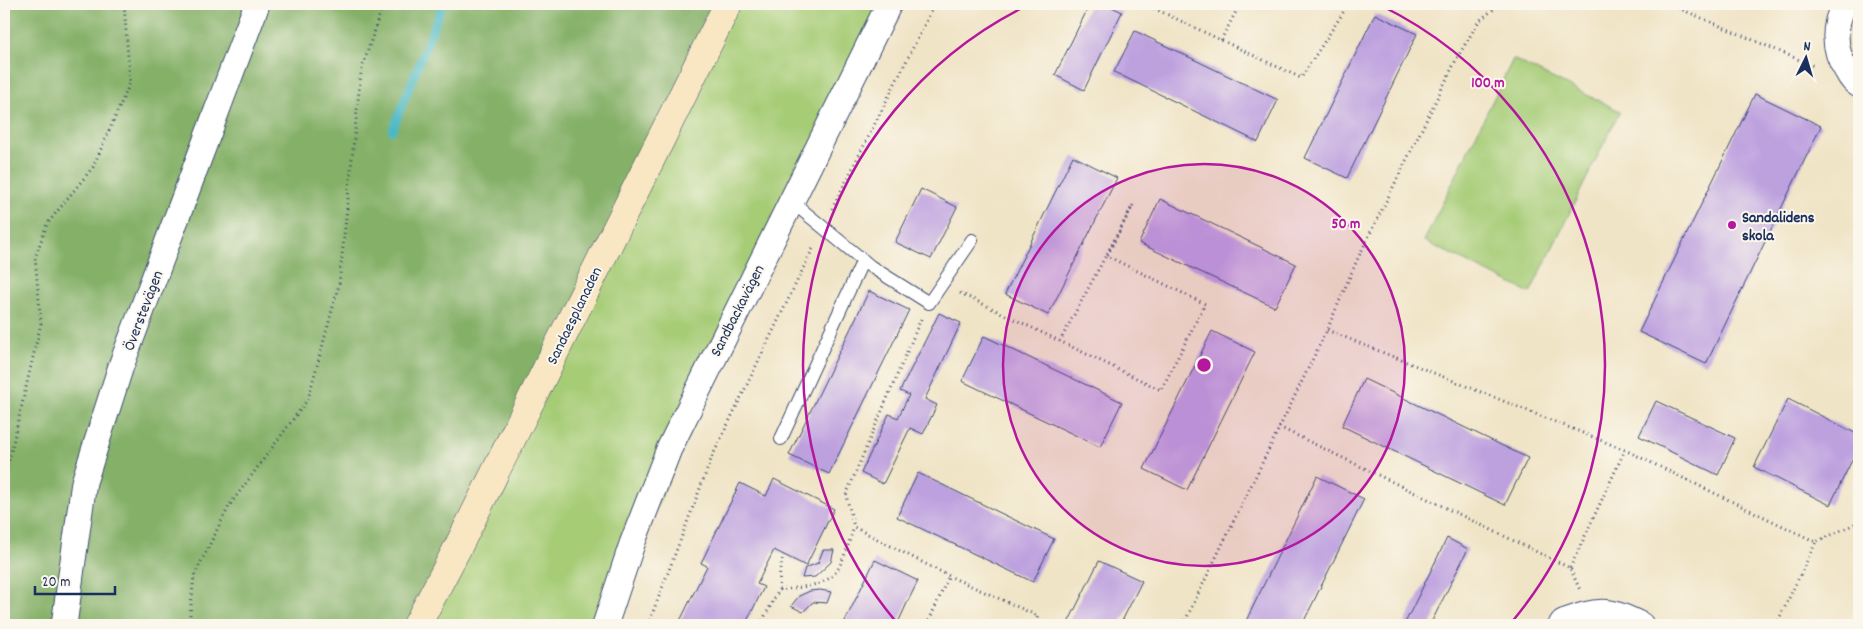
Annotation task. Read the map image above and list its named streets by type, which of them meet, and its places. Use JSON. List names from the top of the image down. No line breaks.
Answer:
{"streets":{"main road":["Sandaesplanaden"],"street":["Överstevägen","Sandbackavägen"]},"places":["Sandalidens skola"],"scale_bar":"20 m","north":"top","rings":["100 m","50 m"]}
